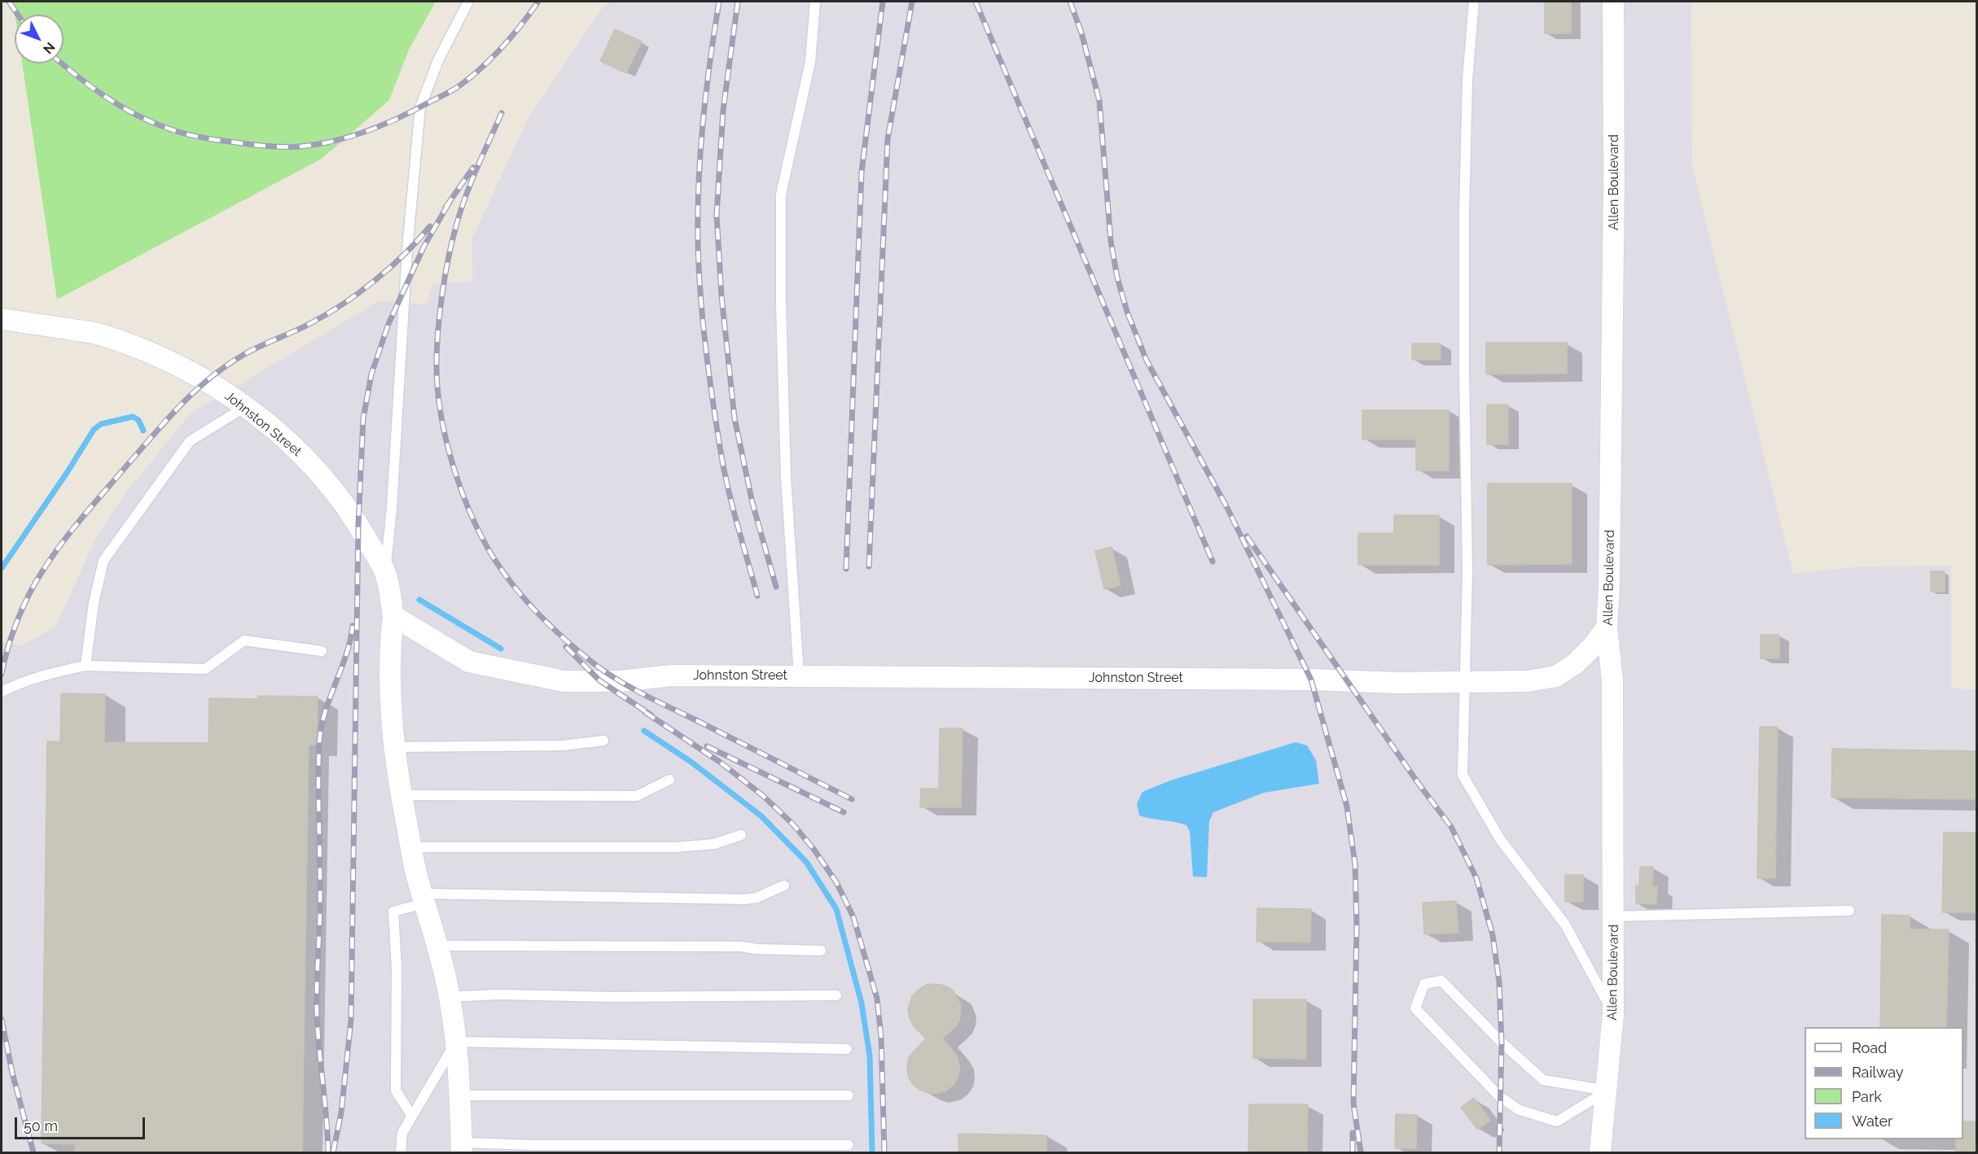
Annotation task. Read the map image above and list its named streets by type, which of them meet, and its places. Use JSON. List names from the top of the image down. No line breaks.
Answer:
{"streets":{"street":["Allen Boulevard","Johnston Street"]},"crossings":[["Allen Boulevard","Johnston Street"]],"legend":["Road","Railway","Park","Water"],"scale_bar":"50 m","north":"bottom right"}
